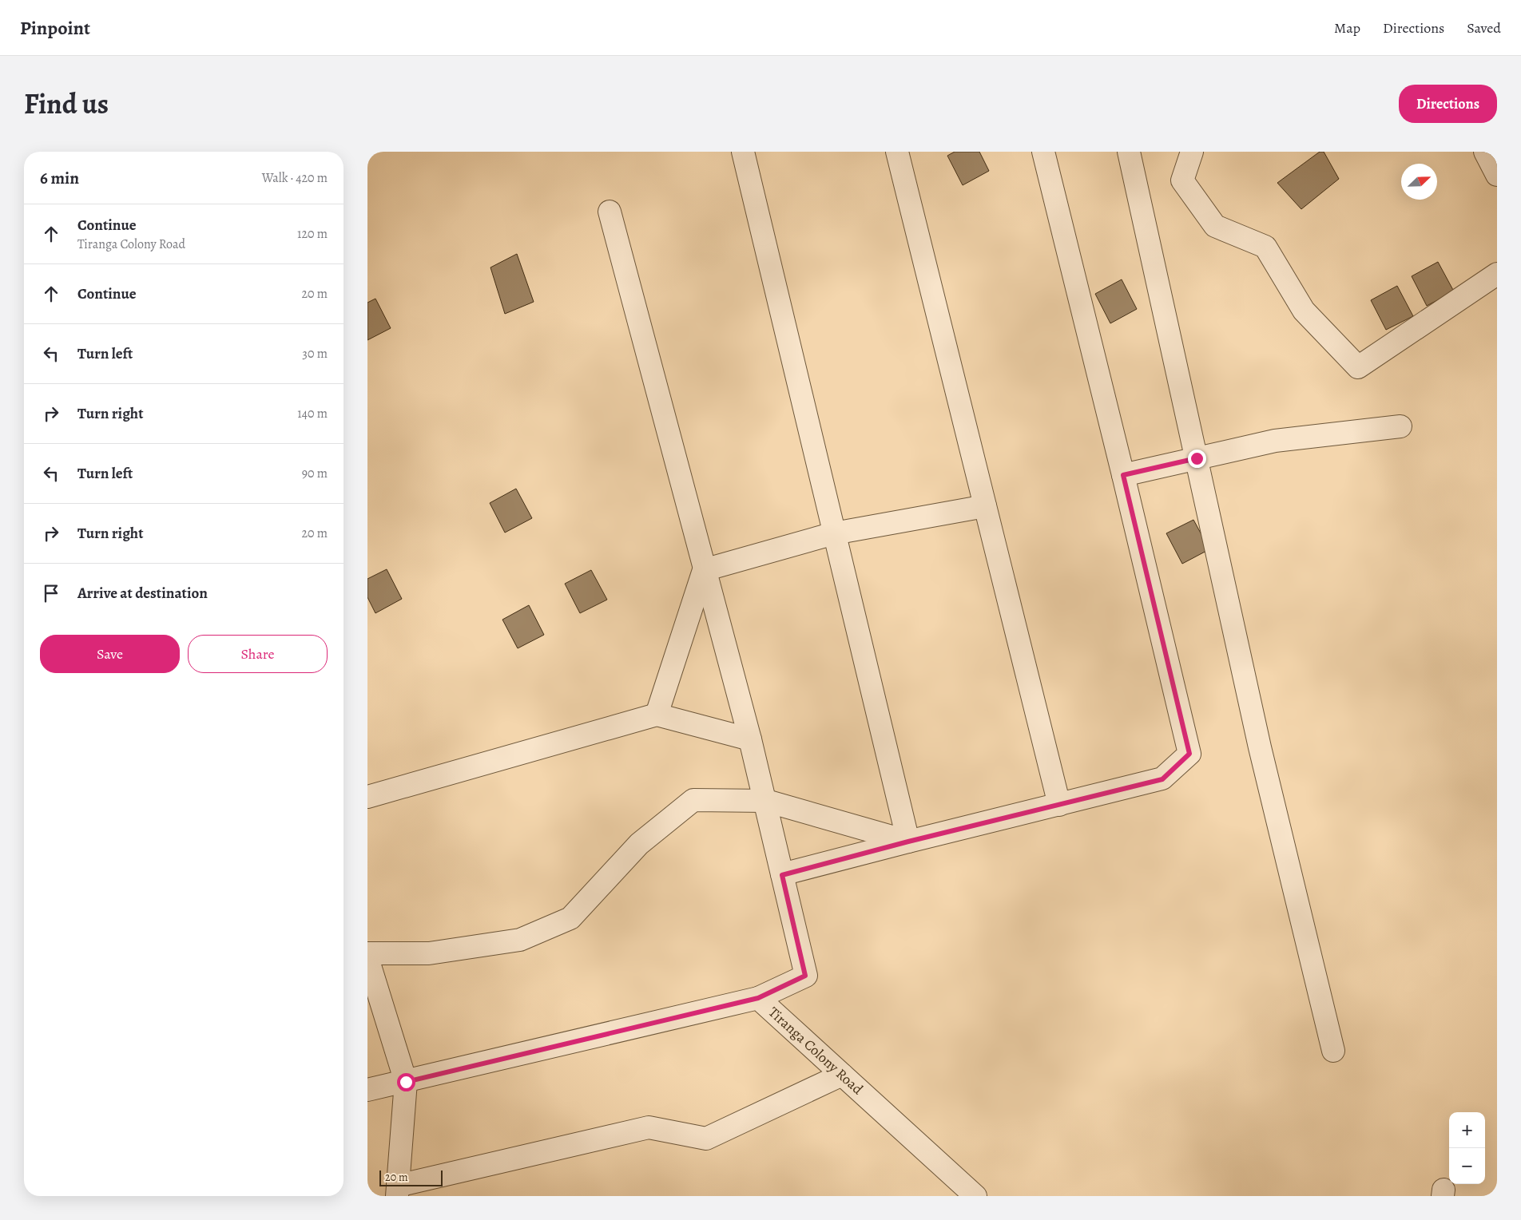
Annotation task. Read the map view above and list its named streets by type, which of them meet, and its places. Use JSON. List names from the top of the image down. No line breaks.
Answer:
{"streets":{"street":["Tiranga Colony Road"]},"scale_bar":"20 m","north":"top right","page":{"header":"Pinpoint","nav":["Map","Directions","Saved"],"title":"Find us","buttons":["Directions",["Save","Share"]],"heading":["6 min","Walk · 420 m"],"list":[["Continue","Tiranga Colony Road","120 m"],["Continue","20 m"],["Turn left","30 m"],["Turn right","140 m"],["Turn left","90 m"],["Turn right","20 m"],"Arrive at destination"],"map_buttons":["+","−"],"scale":"20 m"}}
